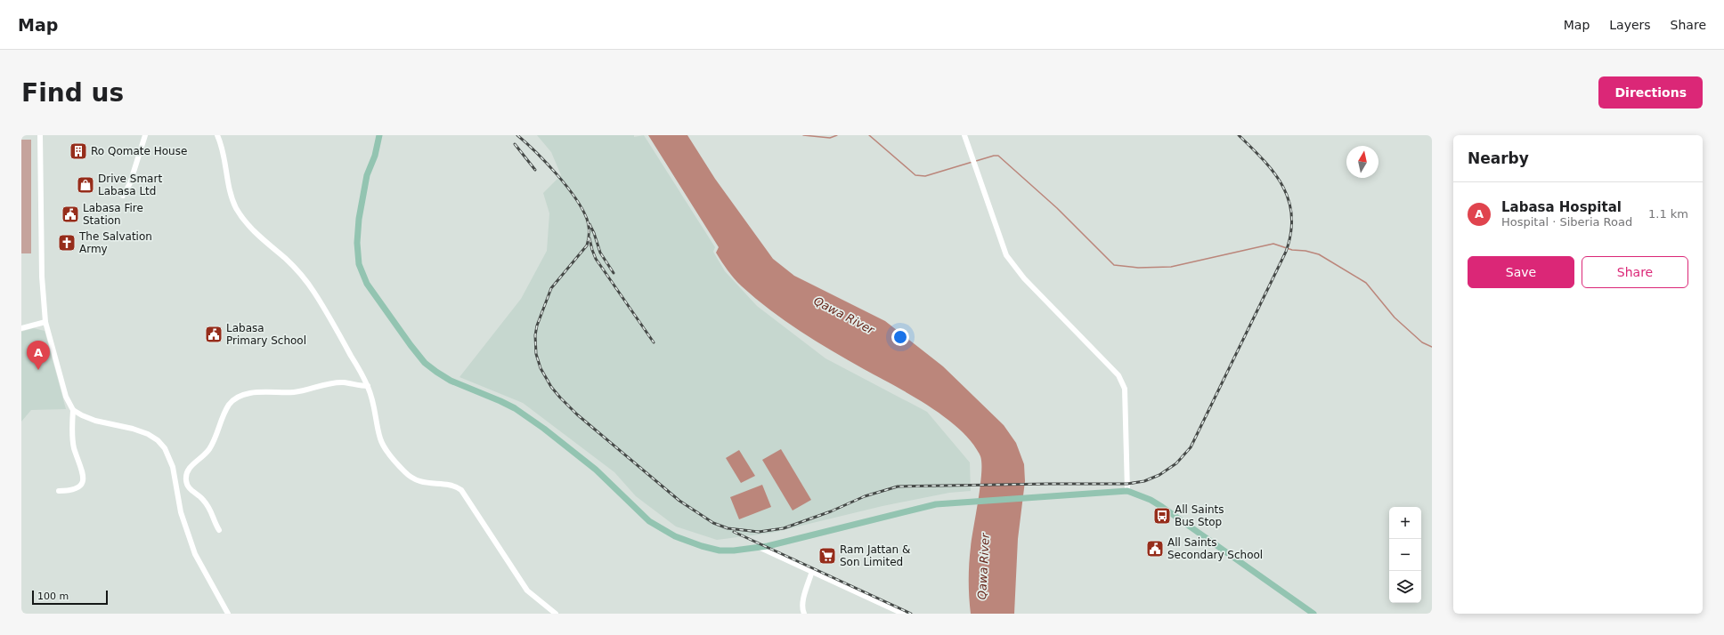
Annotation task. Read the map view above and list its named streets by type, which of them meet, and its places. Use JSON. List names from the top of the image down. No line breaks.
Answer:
{"water":["Qawa River"],"places":{"building":["Ro Qomate House"],"shop":["Drive Smart Labasa Ltd"],"public building":["Labasa Fire Station","Labasa Primary School","All Saints Secondary School"],"church":["The Salvation Army"],"bus stop":["All Saints Bus Stop"],"supermarket":["Ram Jattan & Son Limited"]},"scale_bar":"100 m","north":"top","page":{"header":"Map","nav":["Map","Layers","Share"],"buttons":["Directions",["Save","Share"]],"title":"Find us","heading":"Nearby","list":[{"mark":"A","name":"Labasa Hospital","note":"Hospital · Siberia Road","value":"1.1 km"}],"pins":"A","map_buttons":["+","−"],"scale":"100 m"}}
